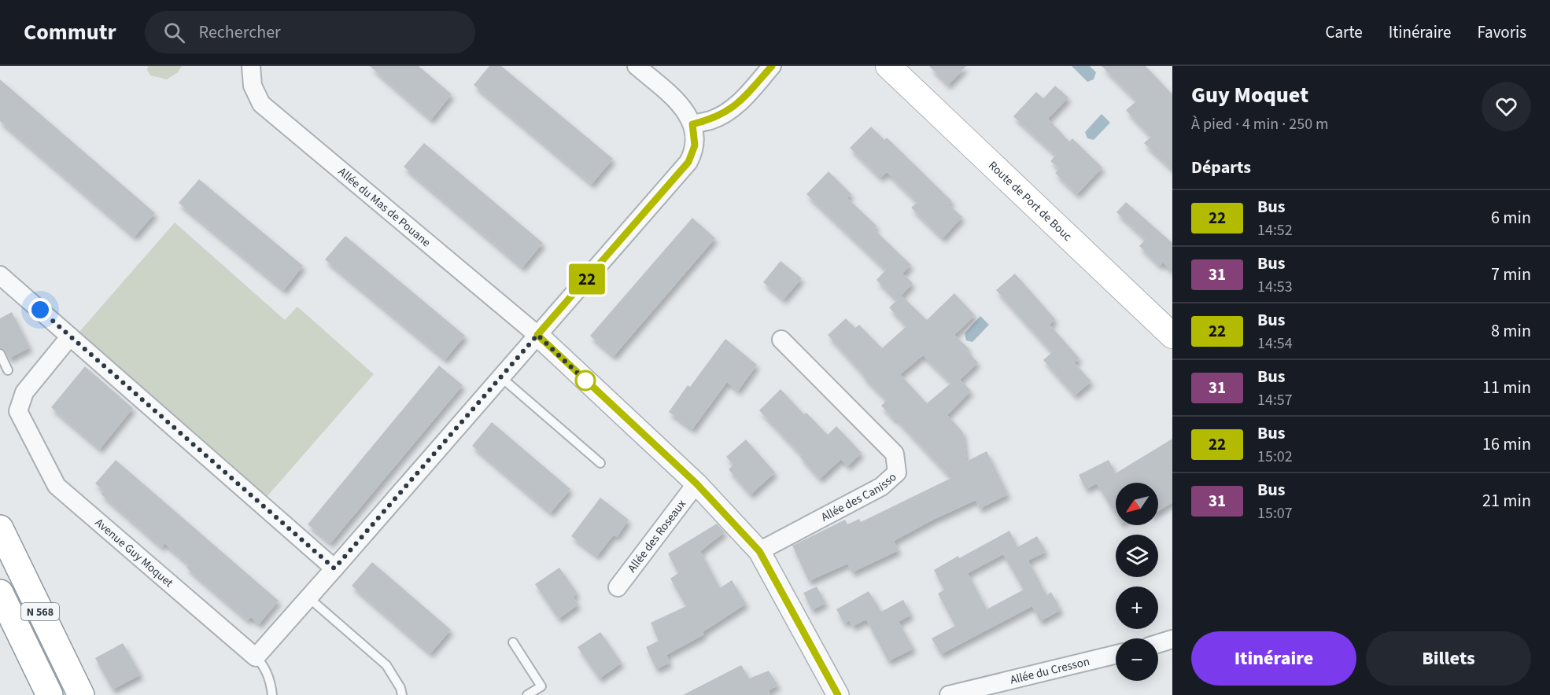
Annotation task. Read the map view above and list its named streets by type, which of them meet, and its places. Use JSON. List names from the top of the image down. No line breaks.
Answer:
{"streets":{"highway":["N 568"],"main road":["Route de Port de Bouc"],"street":["Allée du Mas de Pouane","Allée des Canisso","Allée des Roseaux","Avenue Guy Moquet","Allée du Cresson"]},"lines":["bus line 22"],"north":"bottom left","page":{"header":"Commutr","search":"Rechercher","nav":["Carte","Itinéraire","Favoris"],"on_map":"22","heading":[["Guy Moquet","À pied · 4 min · 250 m"],"Départs"],"list":[{"mark":"22","name":"Bus","note":"14:52","value":"6 min"},{"mark":"31","name":"Bus","note":"14:53","value":"7 min"},{"mark":"22","name":"Bus","note":"14:54","value":"8 min"},{"mark":"31","name":"Bus","note":"14:57","value":"11 min"},{"mark":"22","name":"Bus","note":"15:02","value":"16 min"},{"mark":"31","name":"Bus","note":"15:07","value":"21 min"}],"map_buttons":["+","−"],"buttons":["Itinéraire","Billets"]}}
